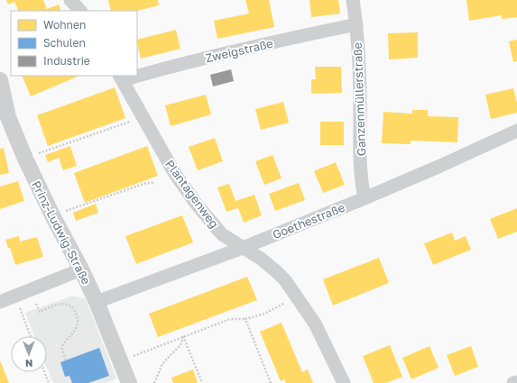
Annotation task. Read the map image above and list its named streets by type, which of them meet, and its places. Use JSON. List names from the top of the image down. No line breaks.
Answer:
{"streets":{"street":["Zweigstraße","Ganzenmüllerstraße","Plantagenweg","Goethestraße","Prinz-Ludwig-Straße"]},"crossings":[["Zweigstraße","Ganzenmüllerstraße"],["Ganzenmüllerstraße","Goethestraße"],["Plantagenweg","Goethestraße"],["Goethestraße","Prinz-Ludwig-Straße"]],"legend":["Wohnen","Schulen","Industrie"],"north":"bottom"}
